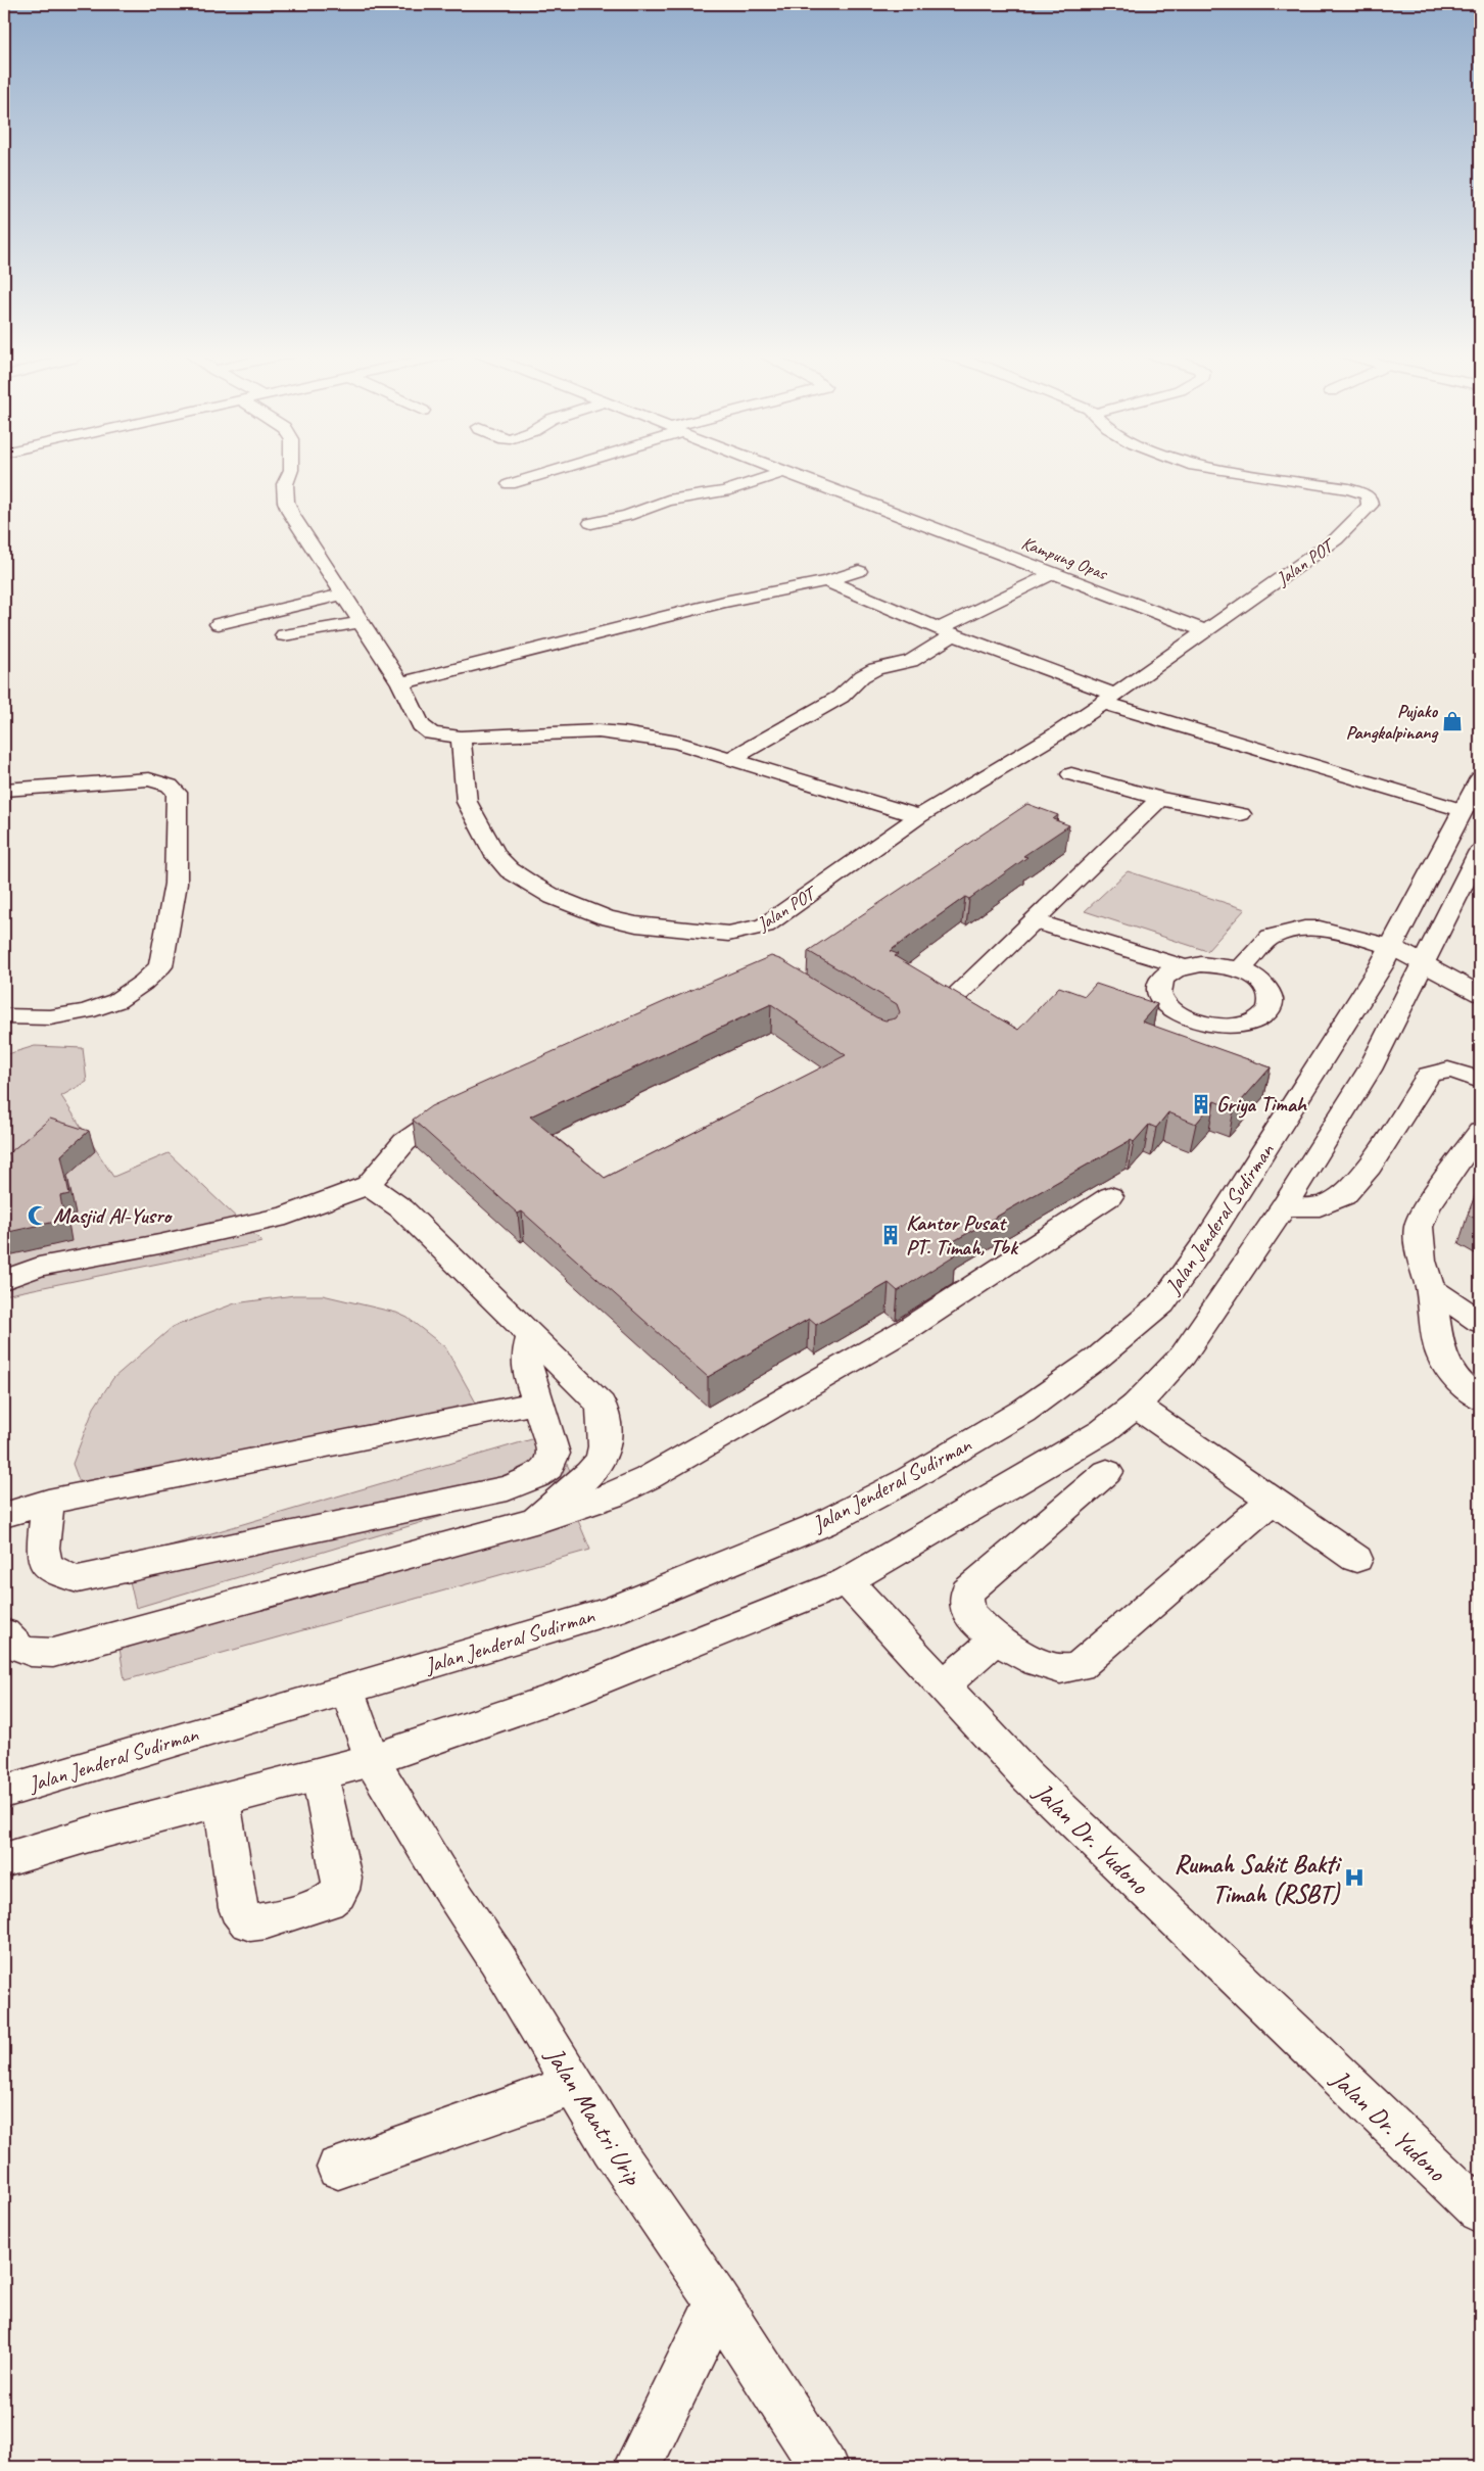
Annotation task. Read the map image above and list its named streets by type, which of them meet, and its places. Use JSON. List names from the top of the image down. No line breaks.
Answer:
{"streets":{"main road":["Kampung Opas","Jalan POT","Jalan Jenderal Sudirman","Jalan Dr. Yudono","Jalan Mantri Urip"]},"crossings":[["Kampung Opas","Jalan POT"],["Jalan Jenderal Sudirman","Jalan Dr. Yudono"],["Jalan Jenderal Sudirman","Jalan Mantri Urip"]],"places":{"shop":["Pujako Pangkalpinang"],"building":["Griya Timah","Kantor Pusat PT. Timah, Tbk"],"mosque":["Masjid Al-Yusro"],"hospital":["Rumah Sakit Bakti Timah (RSBT)"]}}
